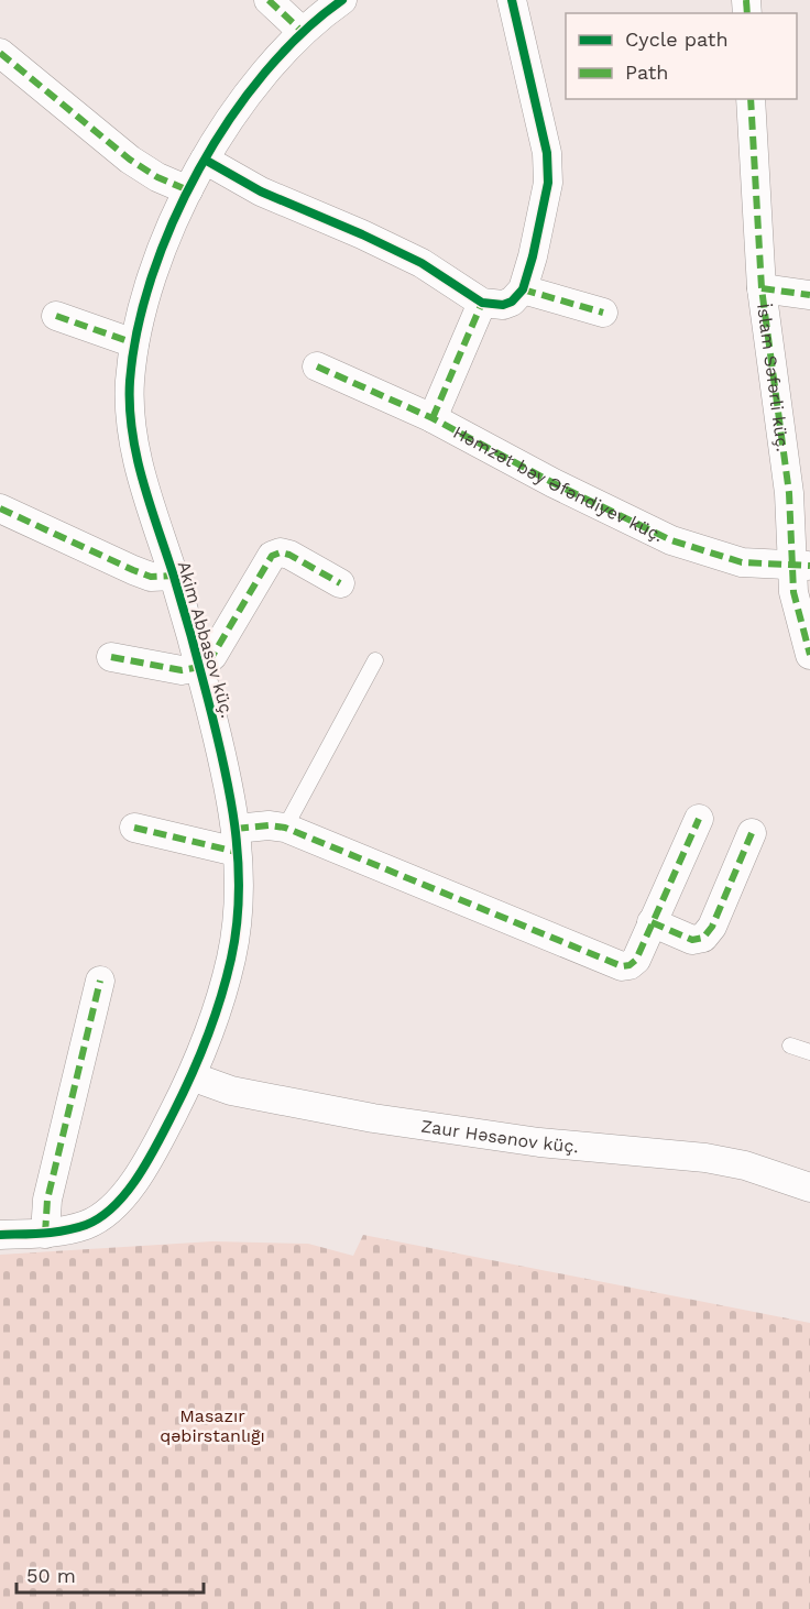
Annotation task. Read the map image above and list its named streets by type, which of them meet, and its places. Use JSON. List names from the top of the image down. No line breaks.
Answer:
{"streets":{"street":["İslam Səfərli küç.","Həmzət bəy Əfəndiyev küç.","Akim Abbasov küç.","Zaur Həsənov küç."]},"crossings":[["İslam Səfərli küç.","Həmzət bəy Əfəndiyev küç."],["Akim Abbasov küç.","Zaur Həsənov küç."]],"parks":["Masazır qəbirstanlığı"],"legend":["Cycle path","Path"],"scale_bar":"50 m"}
